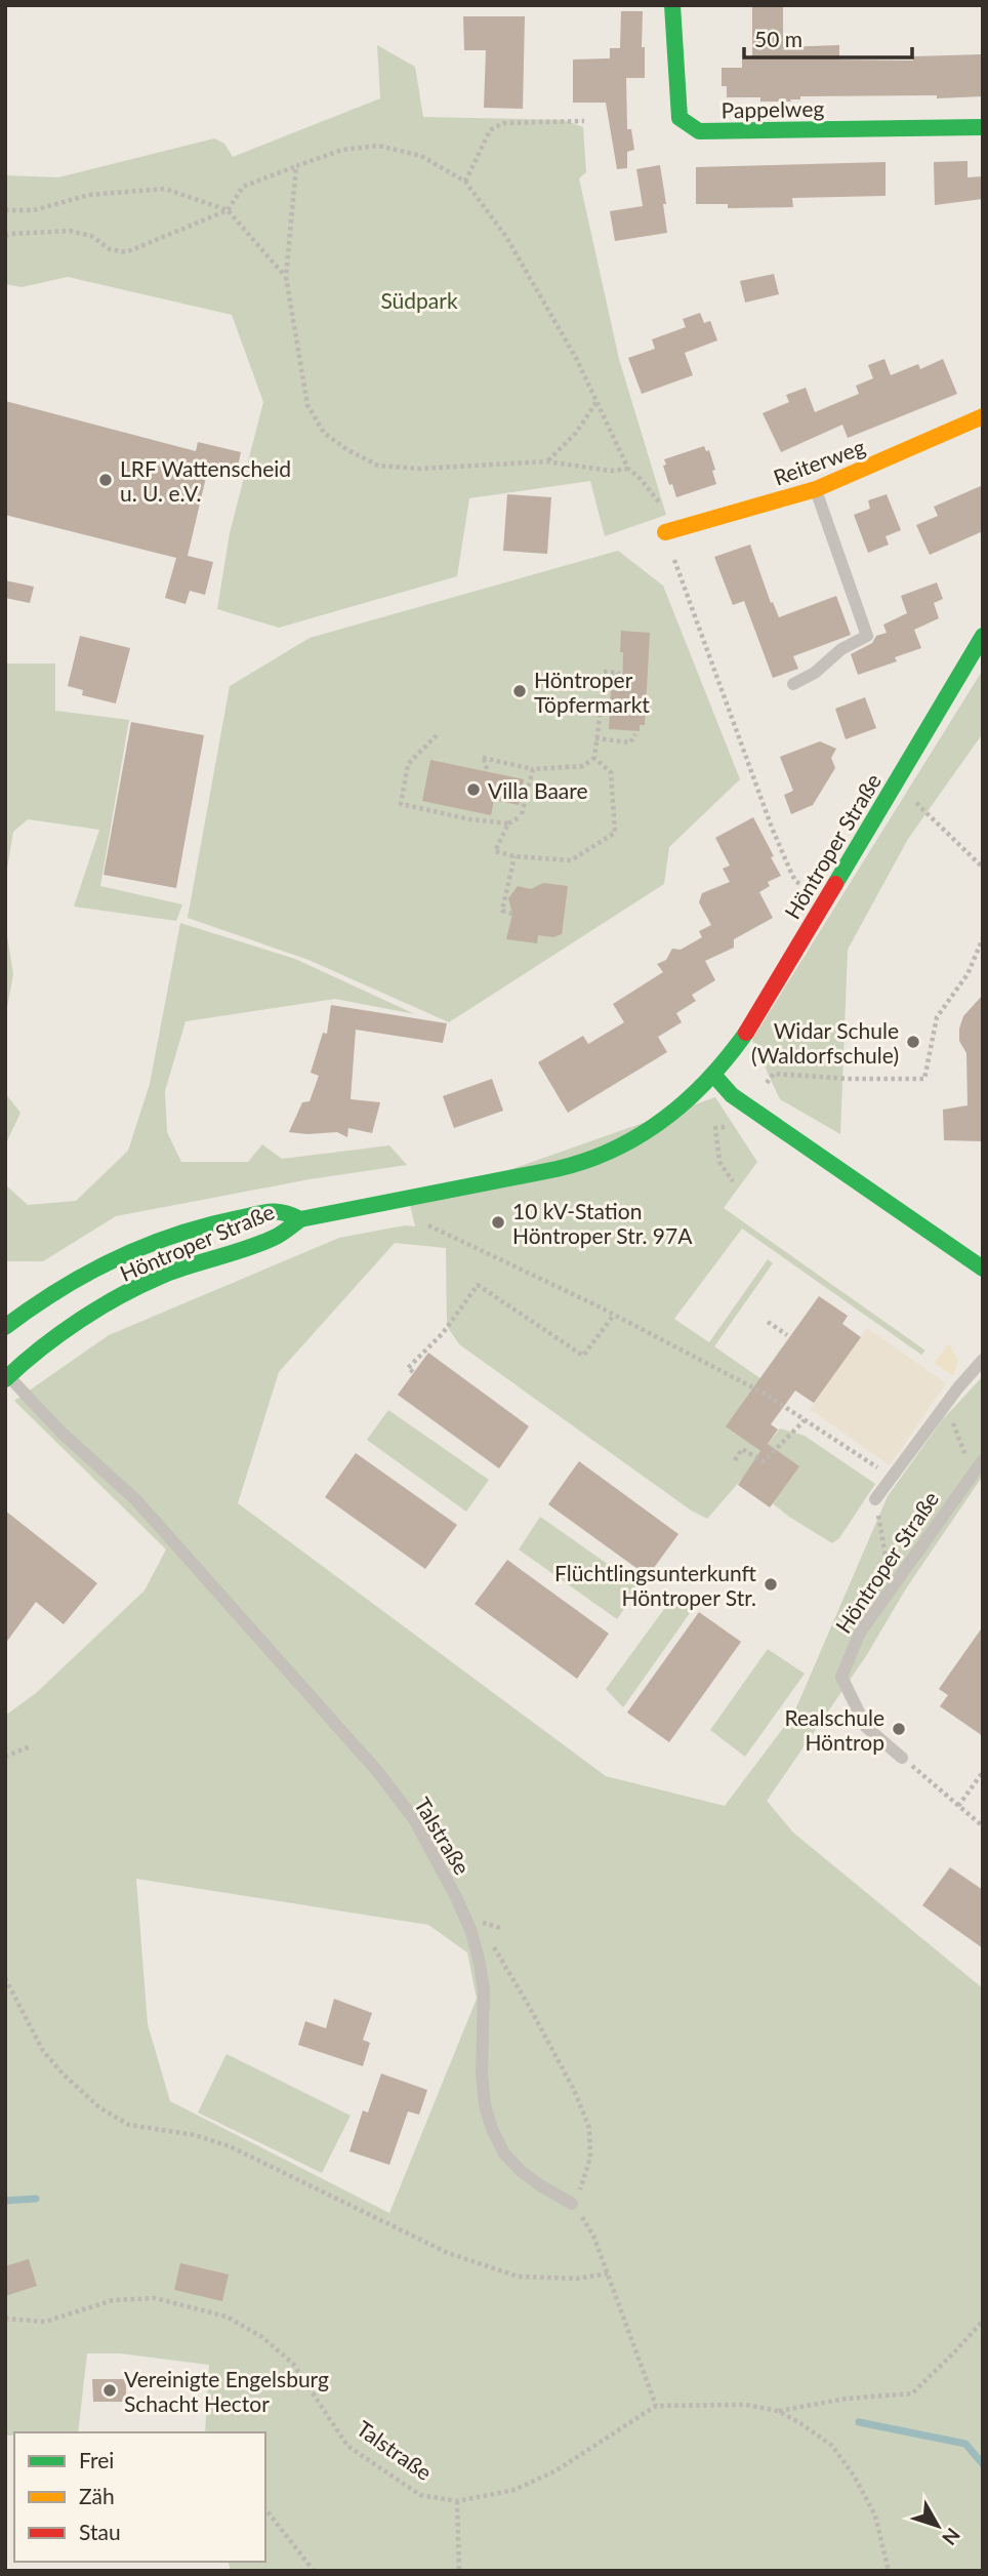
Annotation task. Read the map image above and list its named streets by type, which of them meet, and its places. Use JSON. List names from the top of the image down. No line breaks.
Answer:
{"streets":{"street":["Pappelweg","Reiterweg","Höntroper Straße"],"lane":["Talstraße"]},"crossings":[["Höntroper Straße","Talstraße"]],"parks":["Südpark"],"places":["LRF Wattenscheid u. U. e.V.","Höntroper Töpfermarkt","Villa Baare","Widar Schule (Waldorfschule)","10 kV-Station Höntroper Str. 97A","Flüchtlingsunterkunft Höntroper Str.","Realschule Höntrop","Vereinigte Engelsburg Schacht Hector"],"legend":["Frei","Zäh","Stau"],"scale_bar":"50 m","north":"bottom right"}
